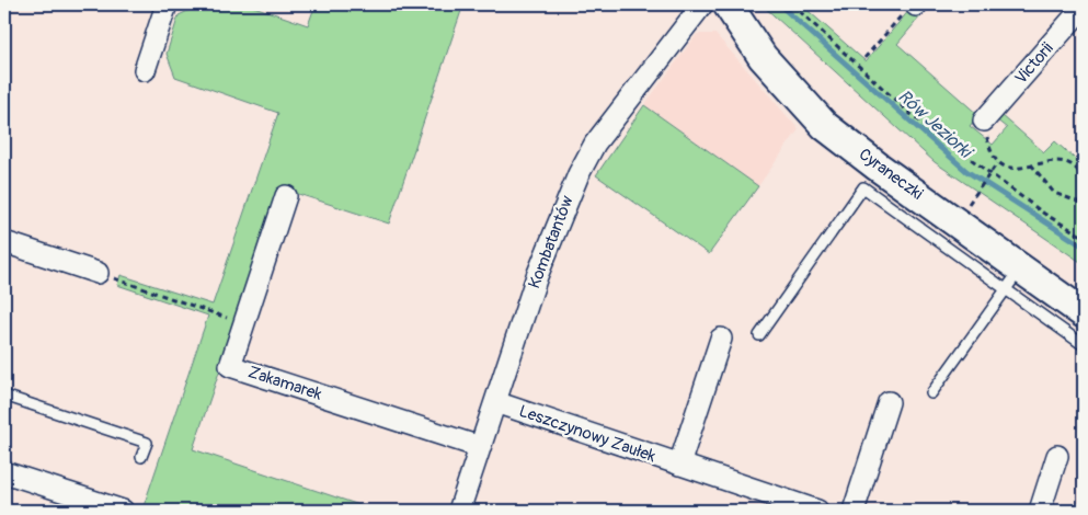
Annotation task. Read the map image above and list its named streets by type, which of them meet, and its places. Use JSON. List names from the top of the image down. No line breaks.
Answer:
{"streets":{"street":["Victorii","Cyraneczki","Kombatantów","Zakamarek","Leszczynowy Zaułek"]},"crossings":[["Kombatantów","Zakamarek"],["Kombatantów","Leszczynowy Zaułek"]],"water":["Rów Jeziorki"]}
